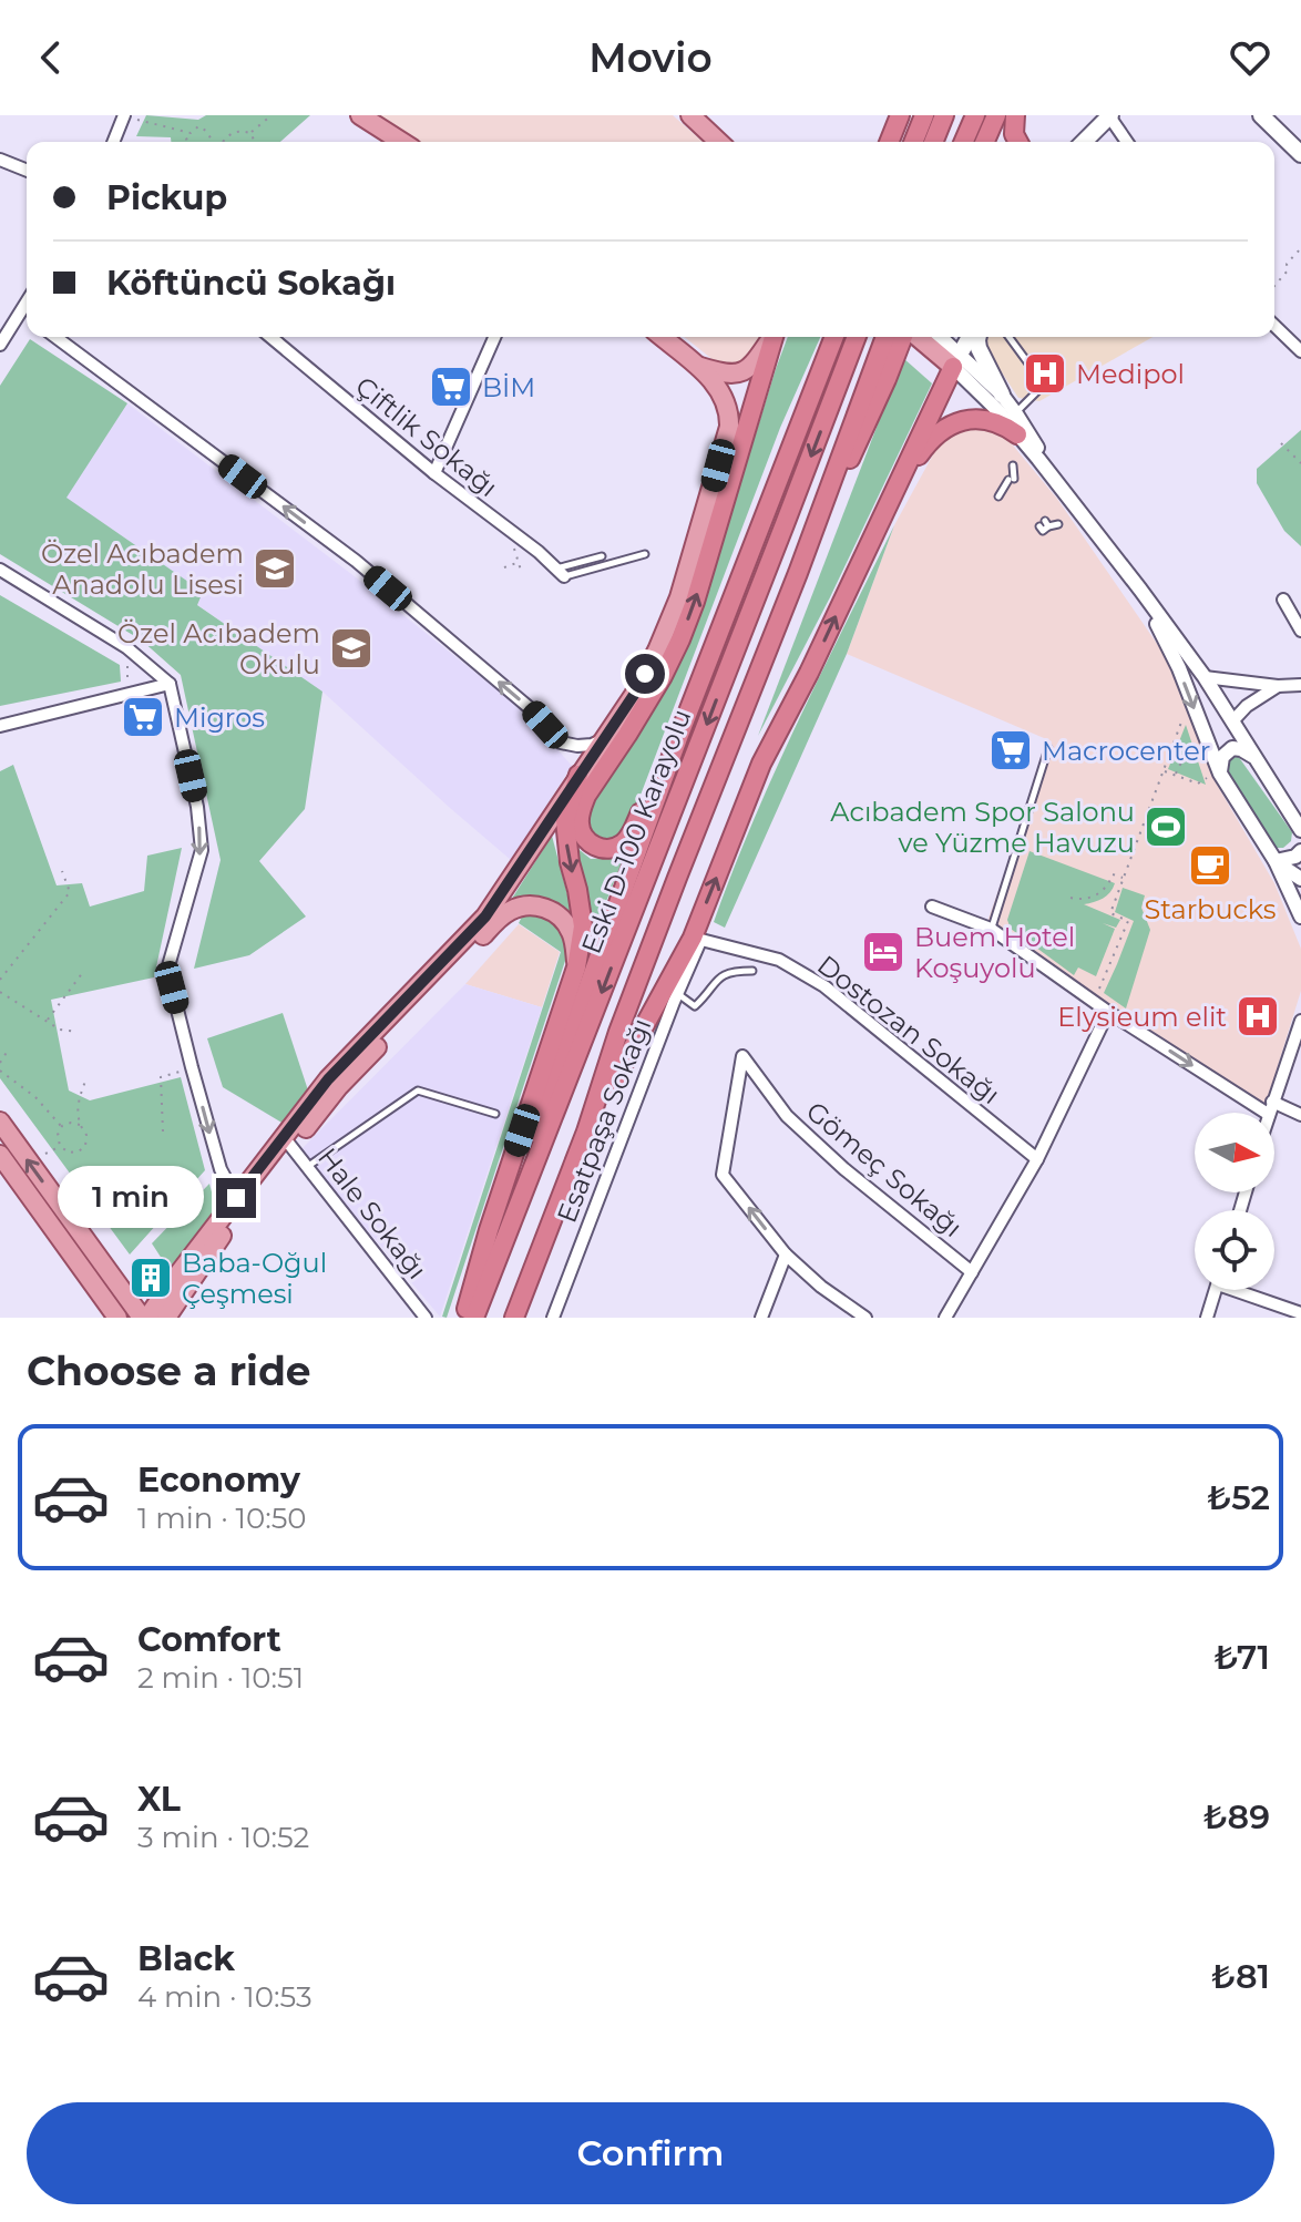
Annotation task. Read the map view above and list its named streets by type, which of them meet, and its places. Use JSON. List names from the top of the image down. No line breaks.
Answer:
{"streets":{"highway":["Eski D-100 Karayolu"],"street":["Çiftlik Sokağı","Dostozan Sokağı","Esatpaşa Sokağı","Gömeç Sokağı","Hale Sokağı"]},"crossings":[["Dostozan Sokağı","Esatpaşa Sokağı"]],"places":{"hospital":["Medipol","Elysieum elit"],"supermarket":["BİM","Migros","Macrocenter"],"school or university":["Özel Acıbadem Anadolu Lisesi","Özel Acıbadem Okulu"],"sports":["Acıbadem Spor Salonu ve Yüzme Havuzu"],"cafe":["Starbucks"],"hotel":["Buem Hotel Koşuyolu"],"building":["Baba-Oğul Çeşmesi"]},"north":"right","page":{"header":"Movio","banner":["Pickup","Köftüncü Sokağı"],"bubble":"1 min","heading":"Choose a ride","list":[{"name":"Economy","note":"1 min · 10:50","value":"₺52"},{"name":"Comfort","note":"2 min · 10:51","value":"₺71"},{"name":"XL","note":"3 min · 10:52","value":"₺89"},{"name":"Black","note":"4 min · 10:53","value":"₺81"}],"buttons":"Confirm"}}
